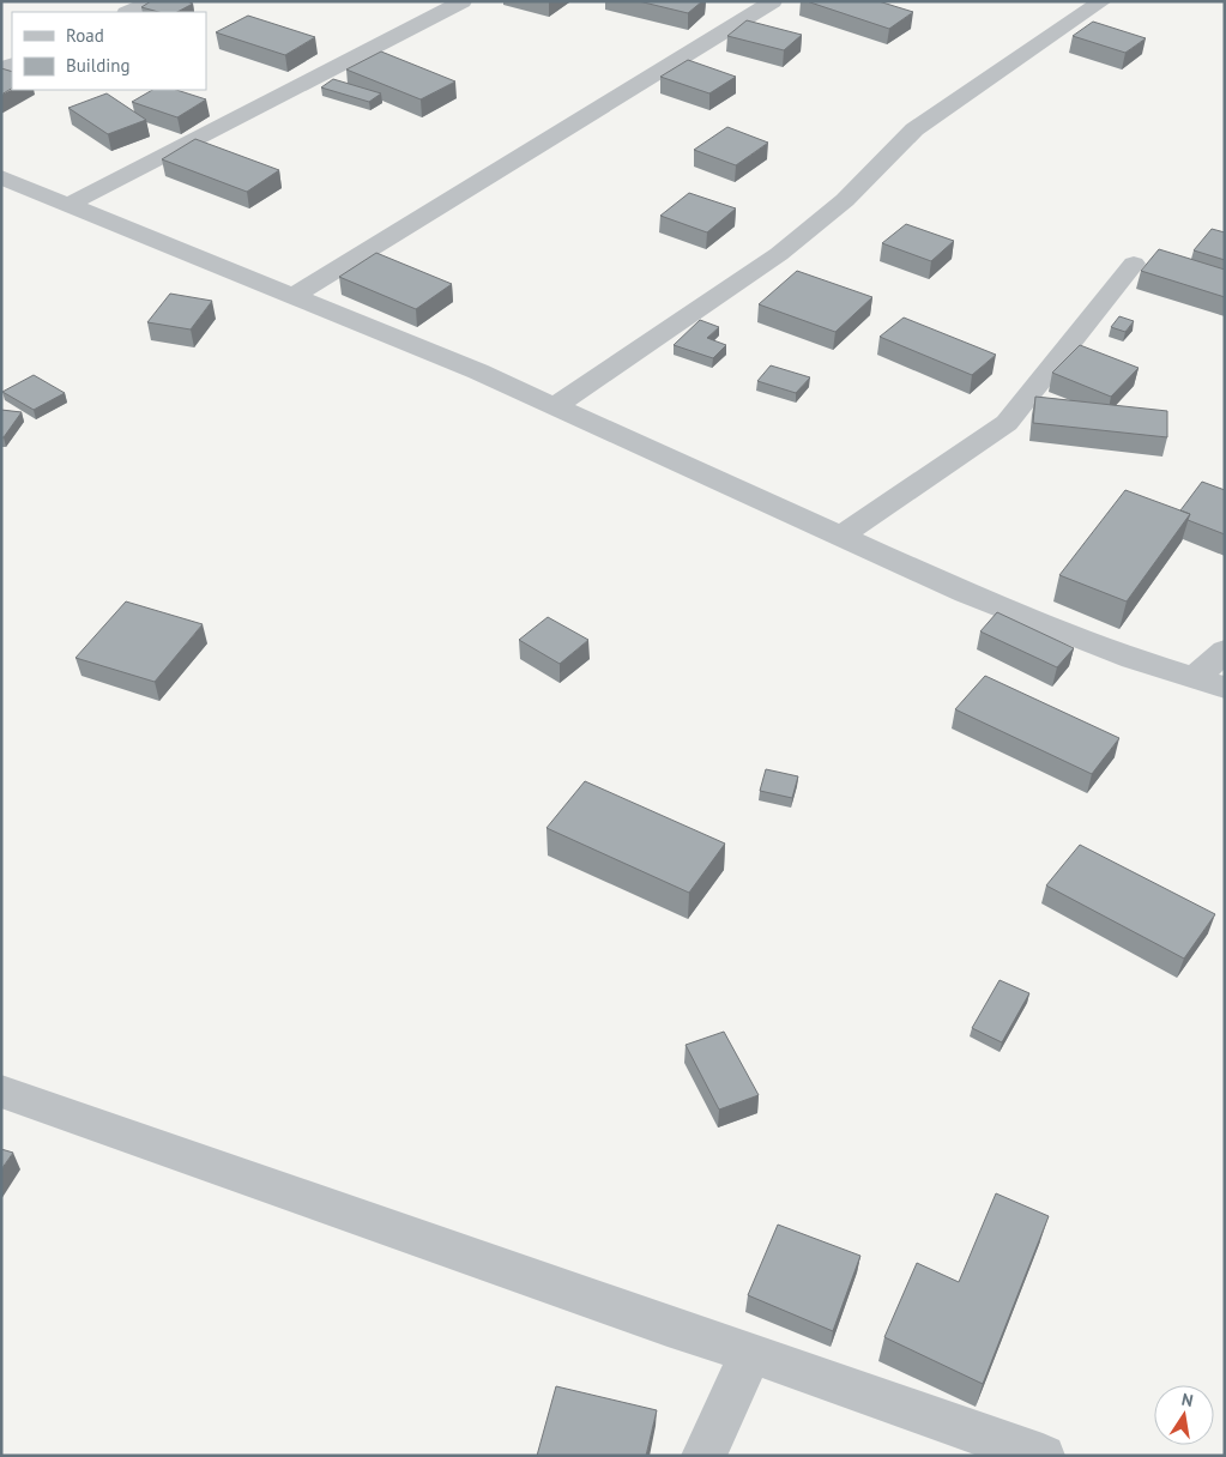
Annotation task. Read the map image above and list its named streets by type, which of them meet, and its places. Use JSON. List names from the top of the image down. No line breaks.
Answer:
{"legend":["Road","Building"],"north":"top"}
